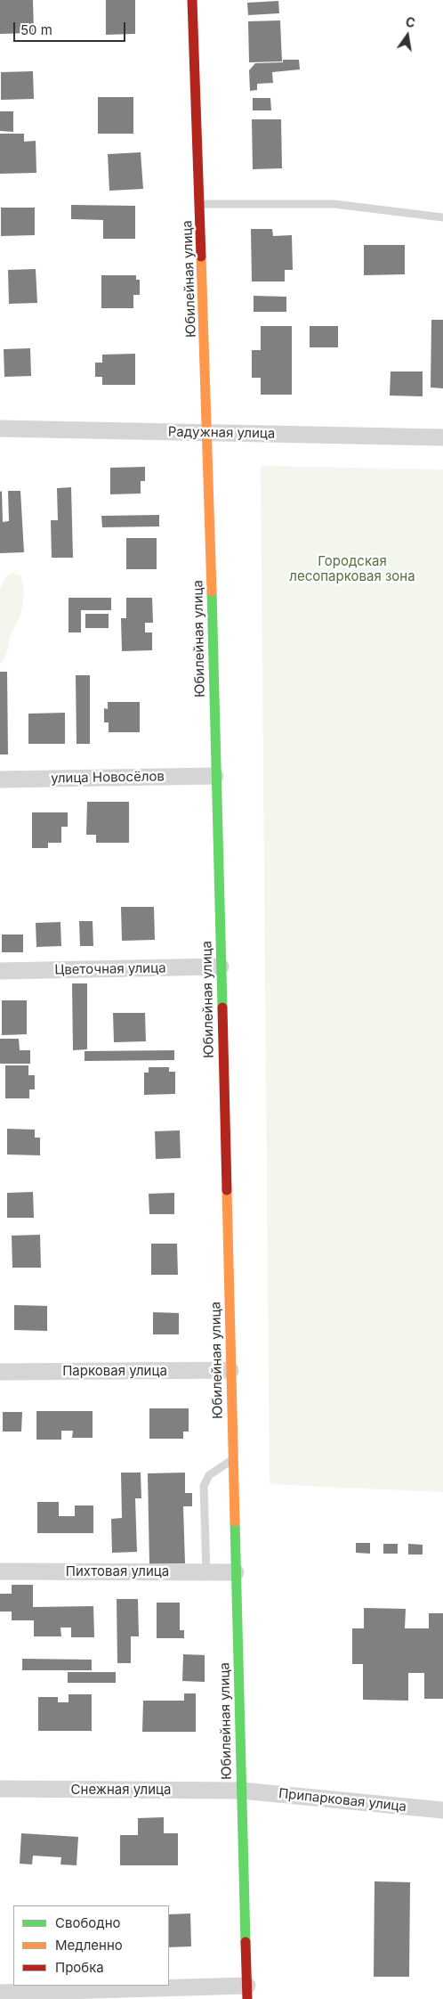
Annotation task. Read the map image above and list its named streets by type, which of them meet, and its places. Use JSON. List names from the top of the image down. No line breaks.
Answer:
{"streets":{"street":["Юбилейная улица","Радужная улица","улица Новосёлов","Цветочная улица","Парковая улица","Пихтовая улица","Снежная улица","Припарковая улица"]},"crossings":[["Юбилейная улица","Радужная улица"],["Юбилейная улица","улица Новосёлов"],["Юбилейная улица","Цветочная улица"],["Юбилейная улица","Парковая улица"],["Юбилейная улица","Пихтовая улица"],["Юбилейная улица","Снежная улица"],["Юбилейная улица","Припарковая улица"],["Снежная улица","Припарковая улица"]],"parks":["Городская лесопарковая зона"],"legend":["Свободно","Медленно","Пробка"],"scale_bar":"50 m","north":"top"}
